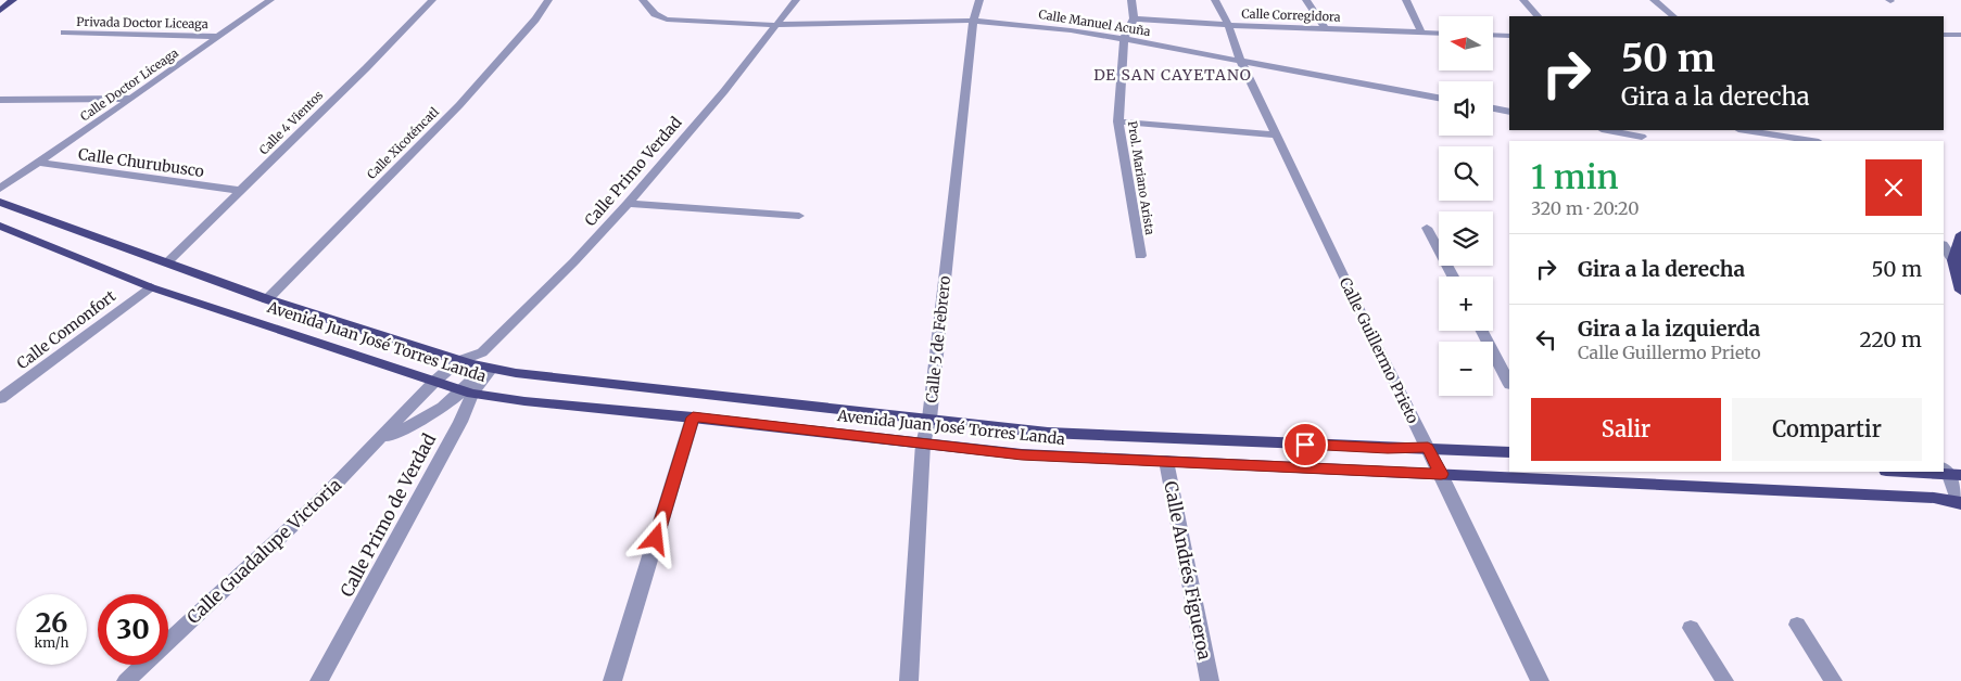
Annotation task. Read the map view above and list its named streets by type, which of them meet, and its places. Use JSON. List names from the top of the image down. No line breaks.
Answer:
{"streets":{"main road":["Avenida Juan José Torres Landa"],"street":["Calle Corregidora","Privada Doctor Liceaga","Calle Manuel Acuña","Calle Doctor Liceaga","Calle 4 Vientos","Calle Xicoténcatl","Calle Churubusco","Calle Primo Verdad","Prol. Mariano Arista","Calle Comonfort","Calle 5 de Febrero","Calle Guillermo Prieto","Calle Primo de Verdad","Calle Guadalupe Victoria","Calle Andrés Figueroa"]},"crossings":[["Calle Corregidora","Calle Guillermo Prieto"],["Privada Doctor Liceaga","Calle Doctor Liceaga"],["Calle Manuel Acuña","Calle Primo Verdad"],["Calle Manuel Acuña","Prol. Mariano Arista"],["Calle Manuel Acuña","Calle 5 de Febrero"],["Calle Manuel Acuña","Calle Guillermo Prieto"],["Calle Doctor Liceaga","Calle Churubusco"],["Calle 4 Vientos","Calle Churubusco"],["Calle 4 Vientos","Avenida Juan José Torres Landa"],["Calle Xicoténcatl","Avenida Juan José Torres Landa"],["Calle Primo Verdad","Avenida Juan José Torres Landa"],["Calle Primo Verdad","Calle Primo de Verdad"],["Calle Comonfort","Avenida Juan José Torres Landa"],["Calle 5 de Febrero","Avenida Juan José Torres Landa"],["Avenida Juan José Torres Landa","Calle Guillermo Prieto"],["Avenida Juan José Torres Landa","Calle Primo de Verdad"],["Avenida Juan José Torres Landa","Calle Guadalupe Victoria"],["Avenida Juan José Torres Landa","Calle Andrés Figueroa"],["Calle Primo de Verdad","Calle Guadalupe Victoria"]],"districts":["DE SAN CAYETANO"],"north":"left","page":{"map_buttons":["+","−"],"turn":["50 m","Gira a la derecha"],"heading":["1 min","320 m · 20:20"],"list":[{"name":"Gira a la derecha","value":"50 m"},{"name":"Gira a la izquierda","note":"Calle Guillermo Prieto","value":"220 m"}],"buttons":["Salir","Compartir"],"speed":"26 km/h","limit":"30"}}
